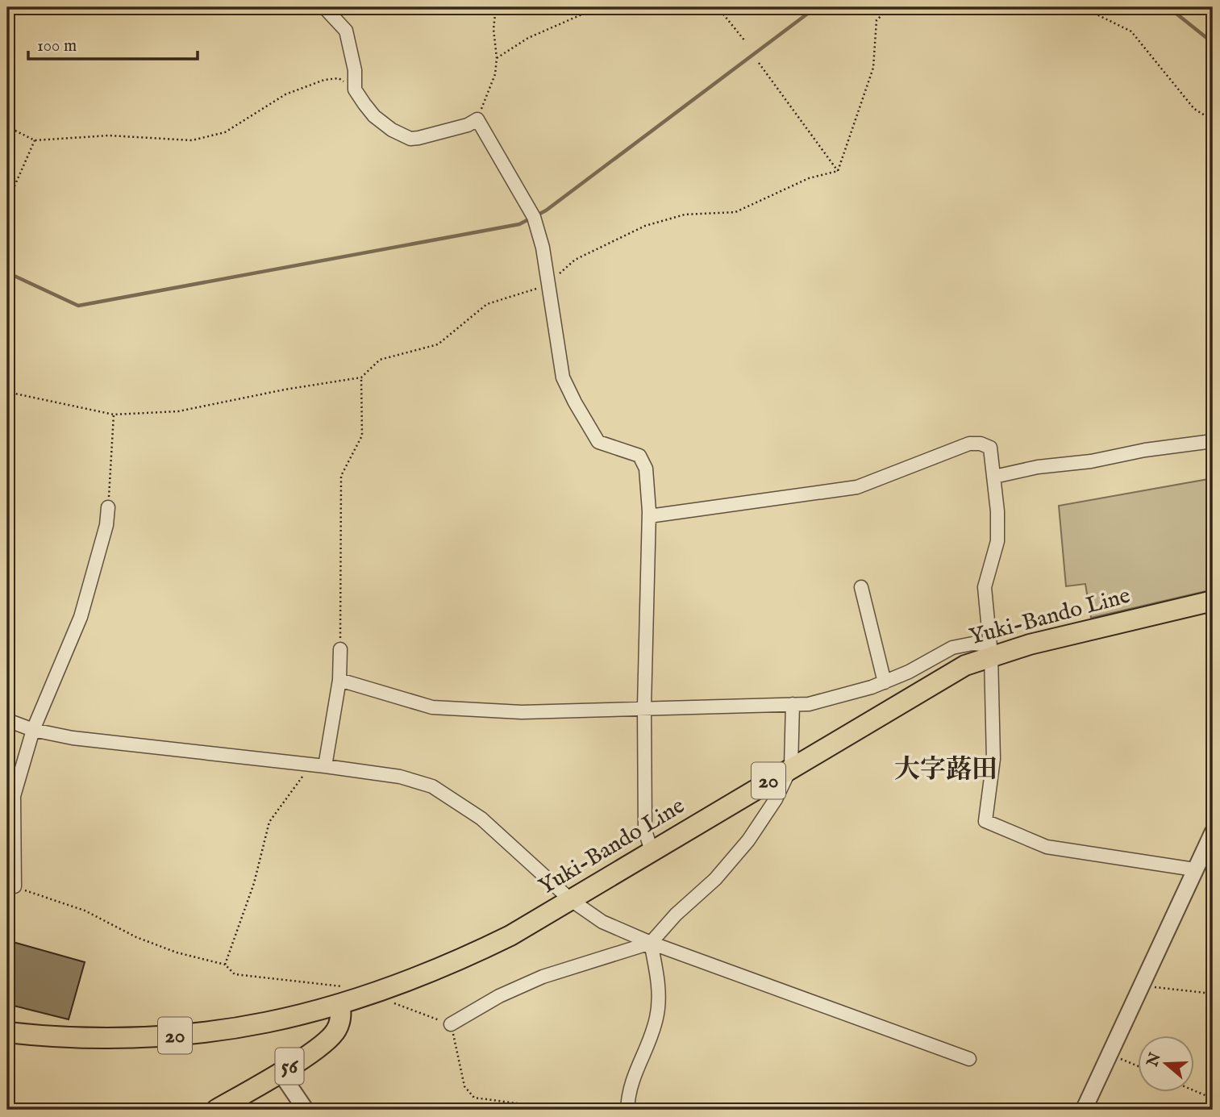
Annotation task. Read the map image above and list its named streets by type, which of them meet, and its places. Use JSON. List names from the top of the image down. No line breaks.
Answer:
{"streets":{"main road":["Yuki-Bando Line","20","56"]},"crossings":[["Yuki-Bando Line","56"]],"districts":["大字蕗田"],"scale_bar":"100 m","north":"left"}
